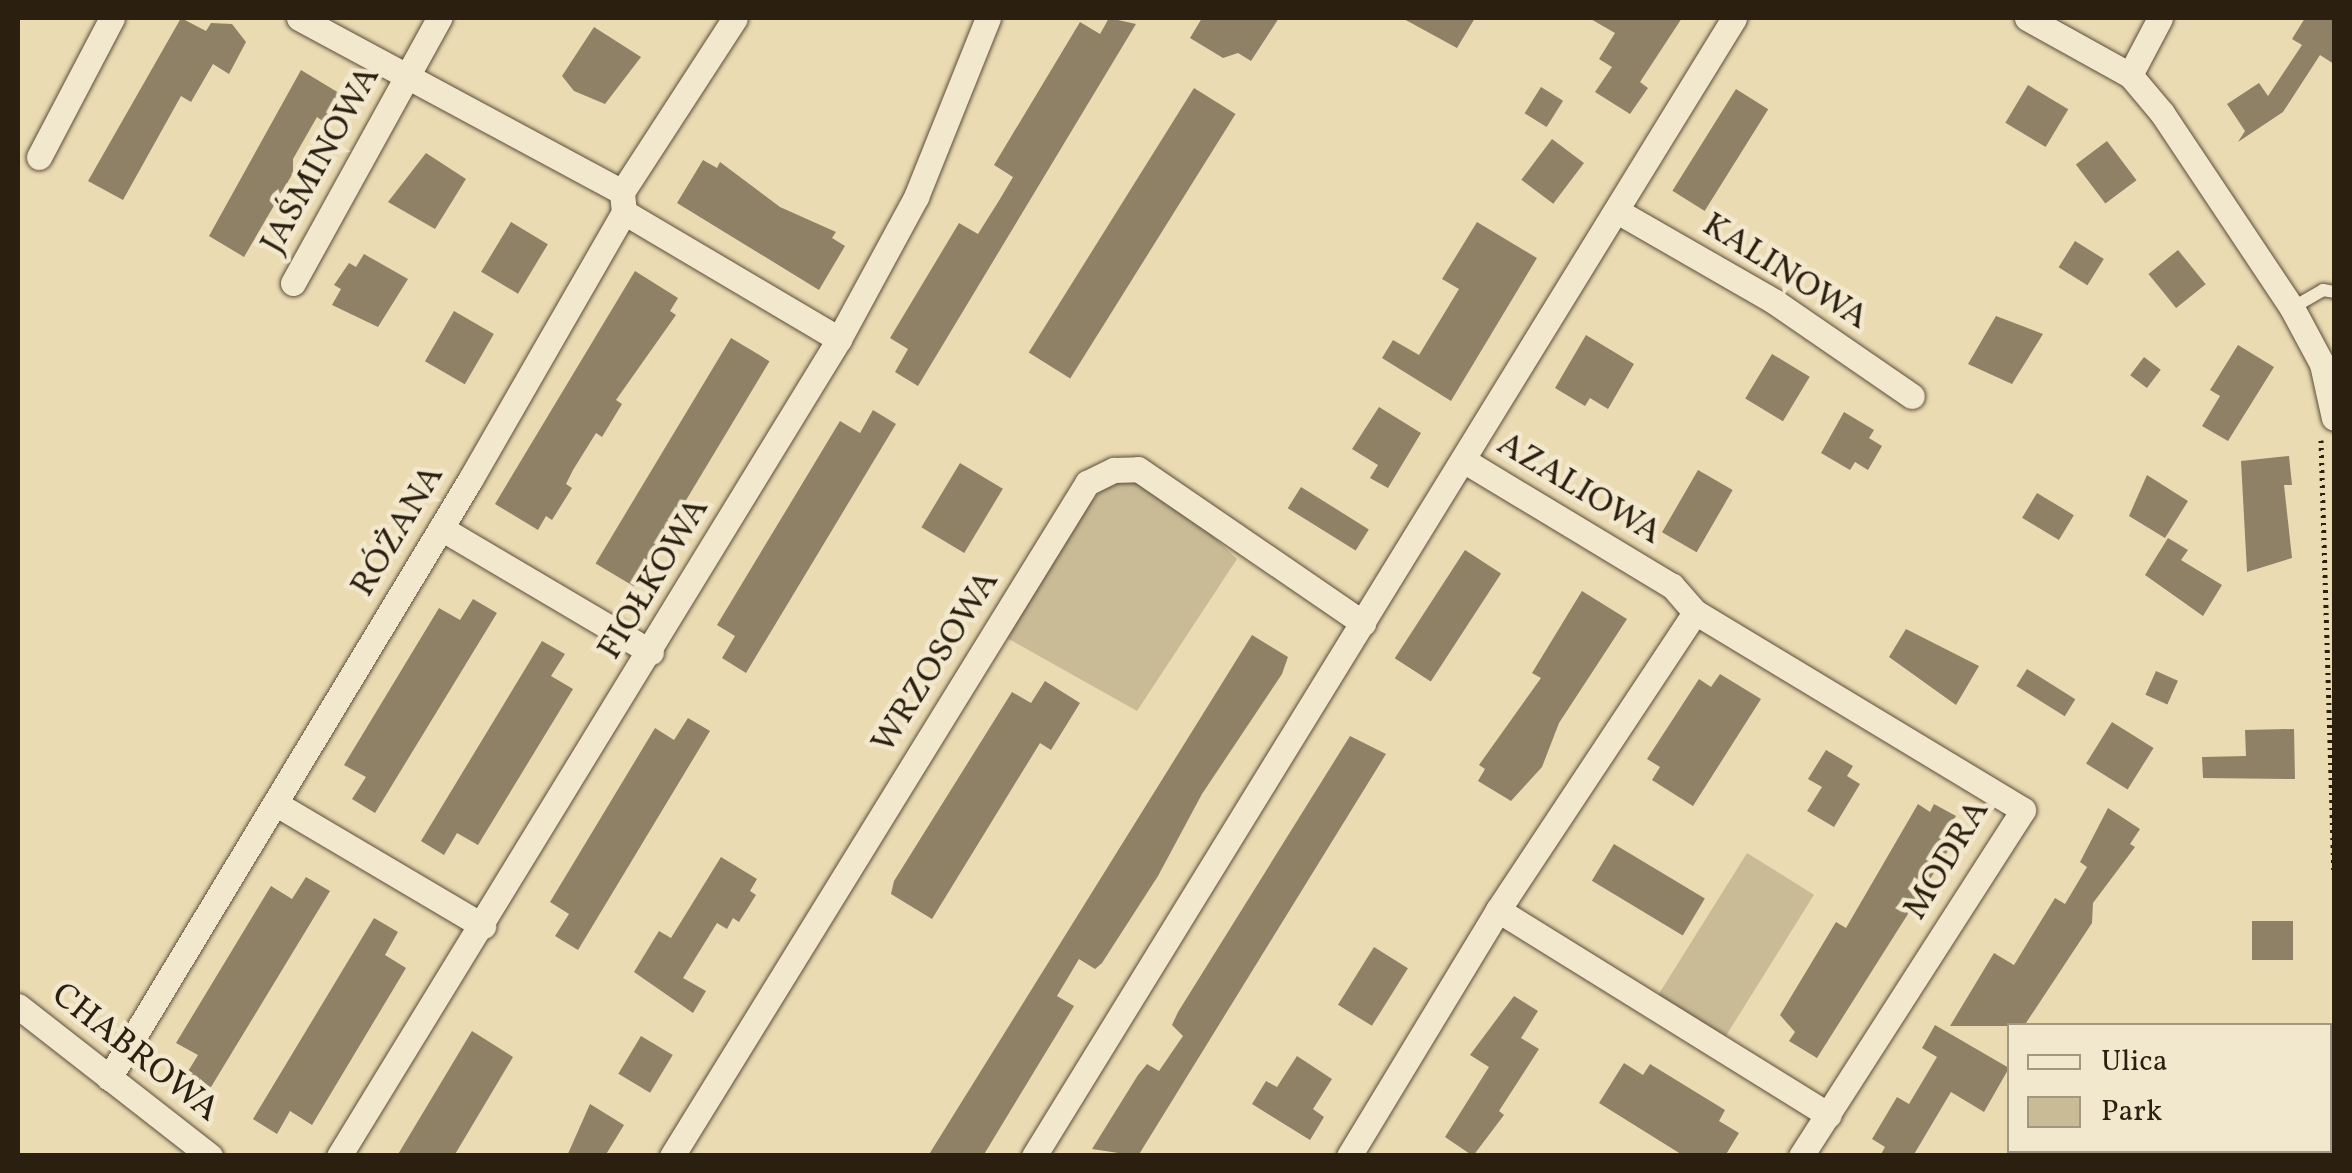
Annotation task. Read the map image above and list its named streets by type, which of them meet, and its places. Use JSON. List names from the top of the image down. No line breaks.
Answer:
{"streets":{"street":["JAŚMINOWA","KALINOWA","AZALIOWA","RÓŻANA","FIOŁKOWA","WRZOSOWA","MODRA","CHABROWA"]},"crossings":[["AZALIOWA","WRZOSOWA"],["AZALIOWA","MODRA"],["RÓŻANA","CHABROWA"]],"legend":["Ulica","Park"]}
